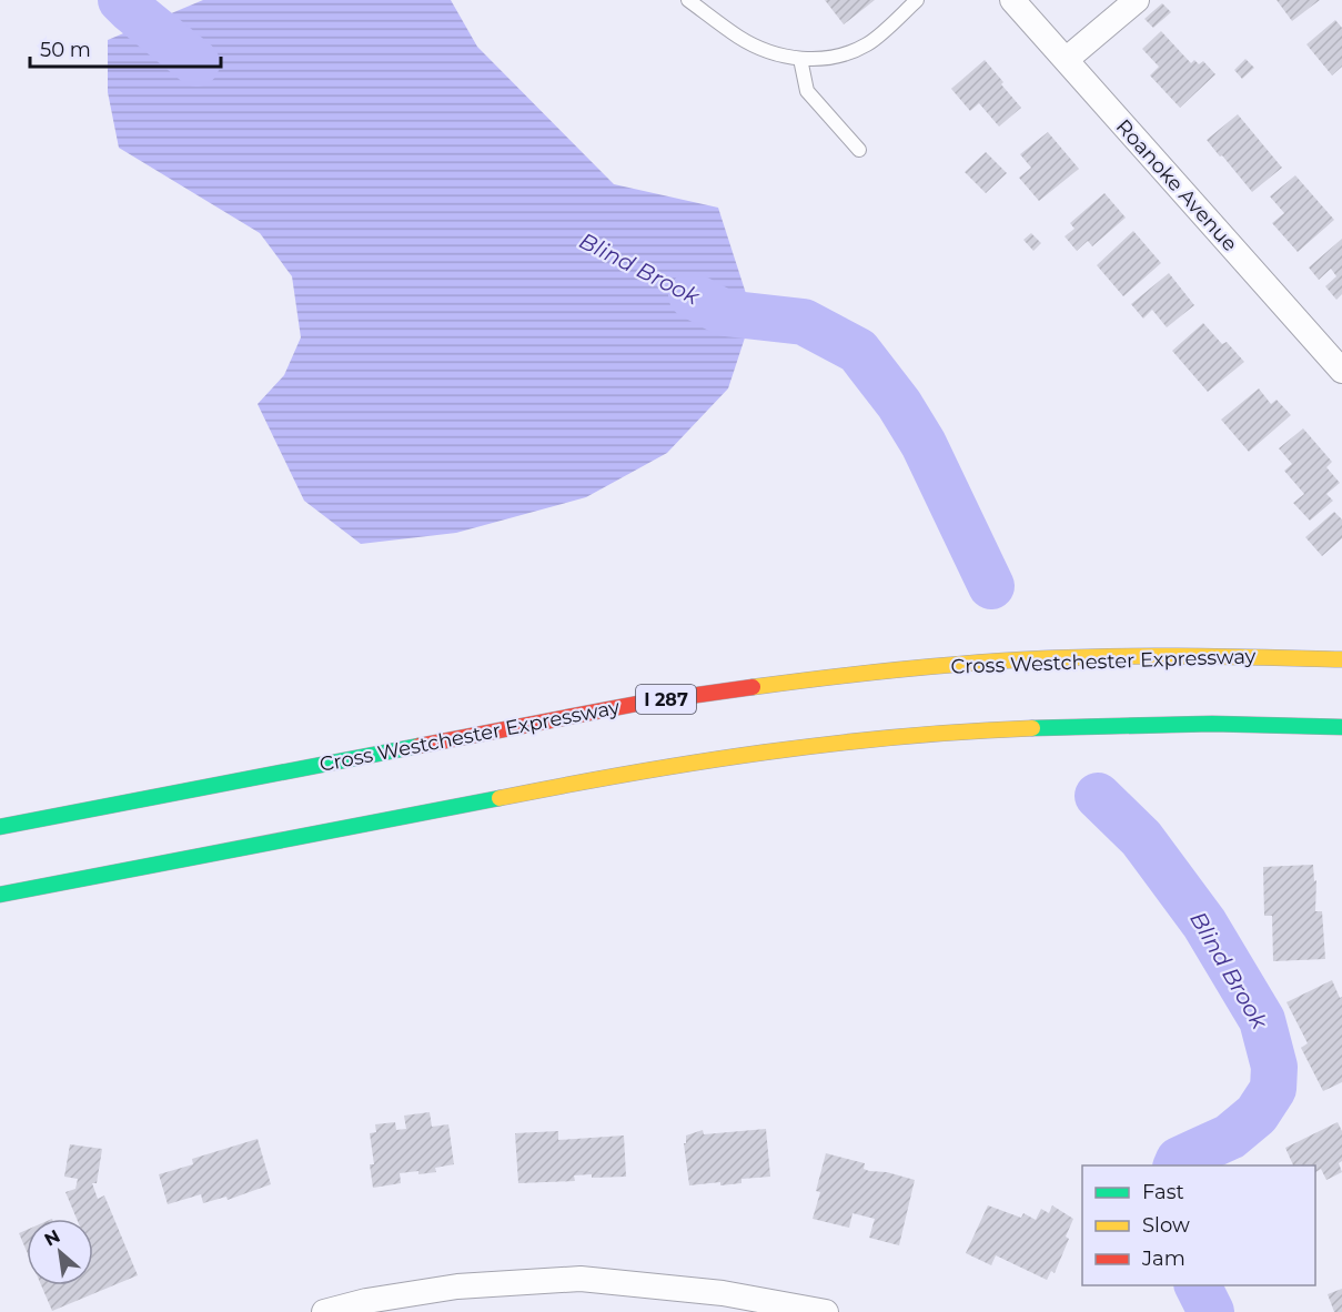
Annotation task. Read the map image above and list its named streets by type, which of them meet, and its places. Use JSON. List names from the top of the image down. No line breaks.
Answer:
{"streets":{"highway":["Cross Westchester Expressway","I 287"],"street":["Roanoke Avenue"]},"water":["Blind Brook"],"legend":["Fast","Slow","Jam"],"scale_bar":"50 m","north":"top left"}
